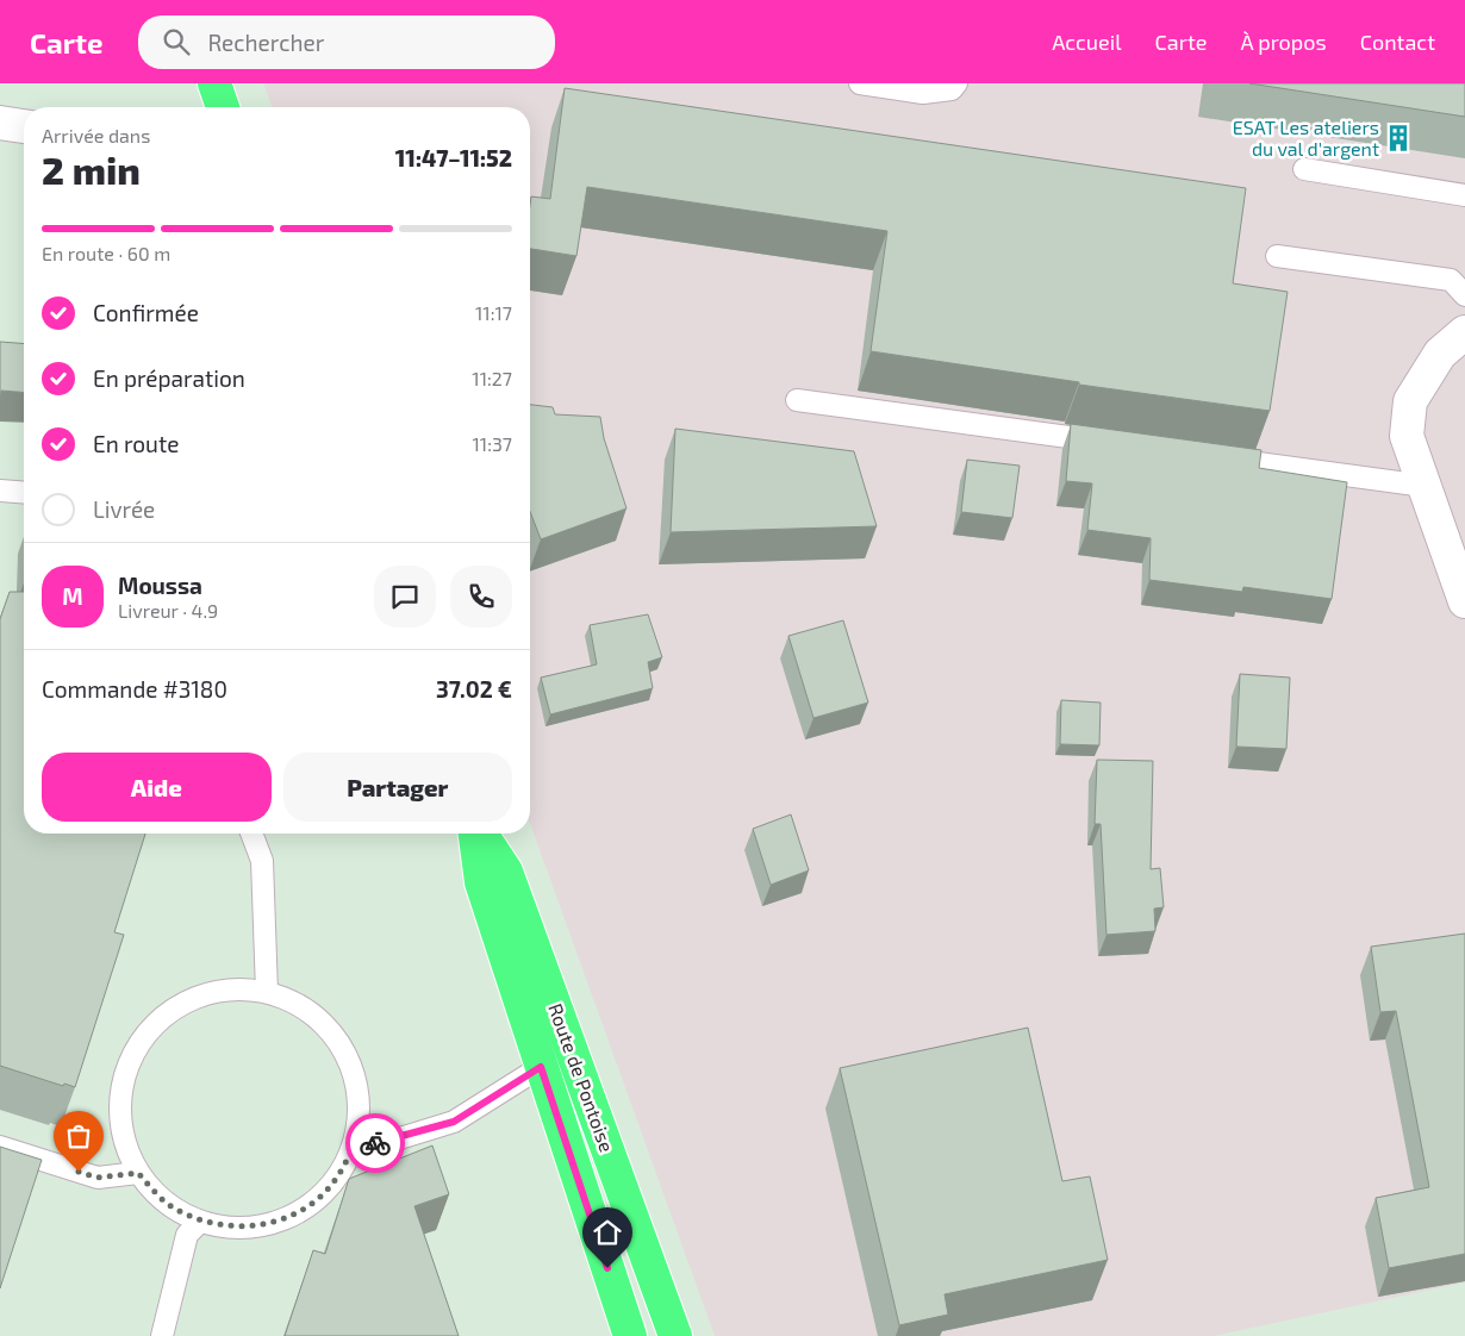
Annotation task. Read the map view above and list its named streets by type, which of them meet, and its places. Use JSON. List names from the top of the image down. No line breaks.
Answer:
{"streets":{"main road":["Route de Pontoise"]},"places":{"building":["ESAT Les ateliers du val d'argent"]},"page":{"header":"Carte","search":"Rechercher","nav":["Accueil","Carte","À propos","Contact"],"heading":["2 min","Arrivée dans","11:47–11:52"],"panel":["Moussa","Livreur · 4.9","Commande #3180","37.02 €"],"bar":"En route · 60 m","list":[["Confirmée","11:17"],["En préparation","11:27"],["En route","11:37"],"Livrée"],"round":"M","buttons":["Aide","Partager"]}}
